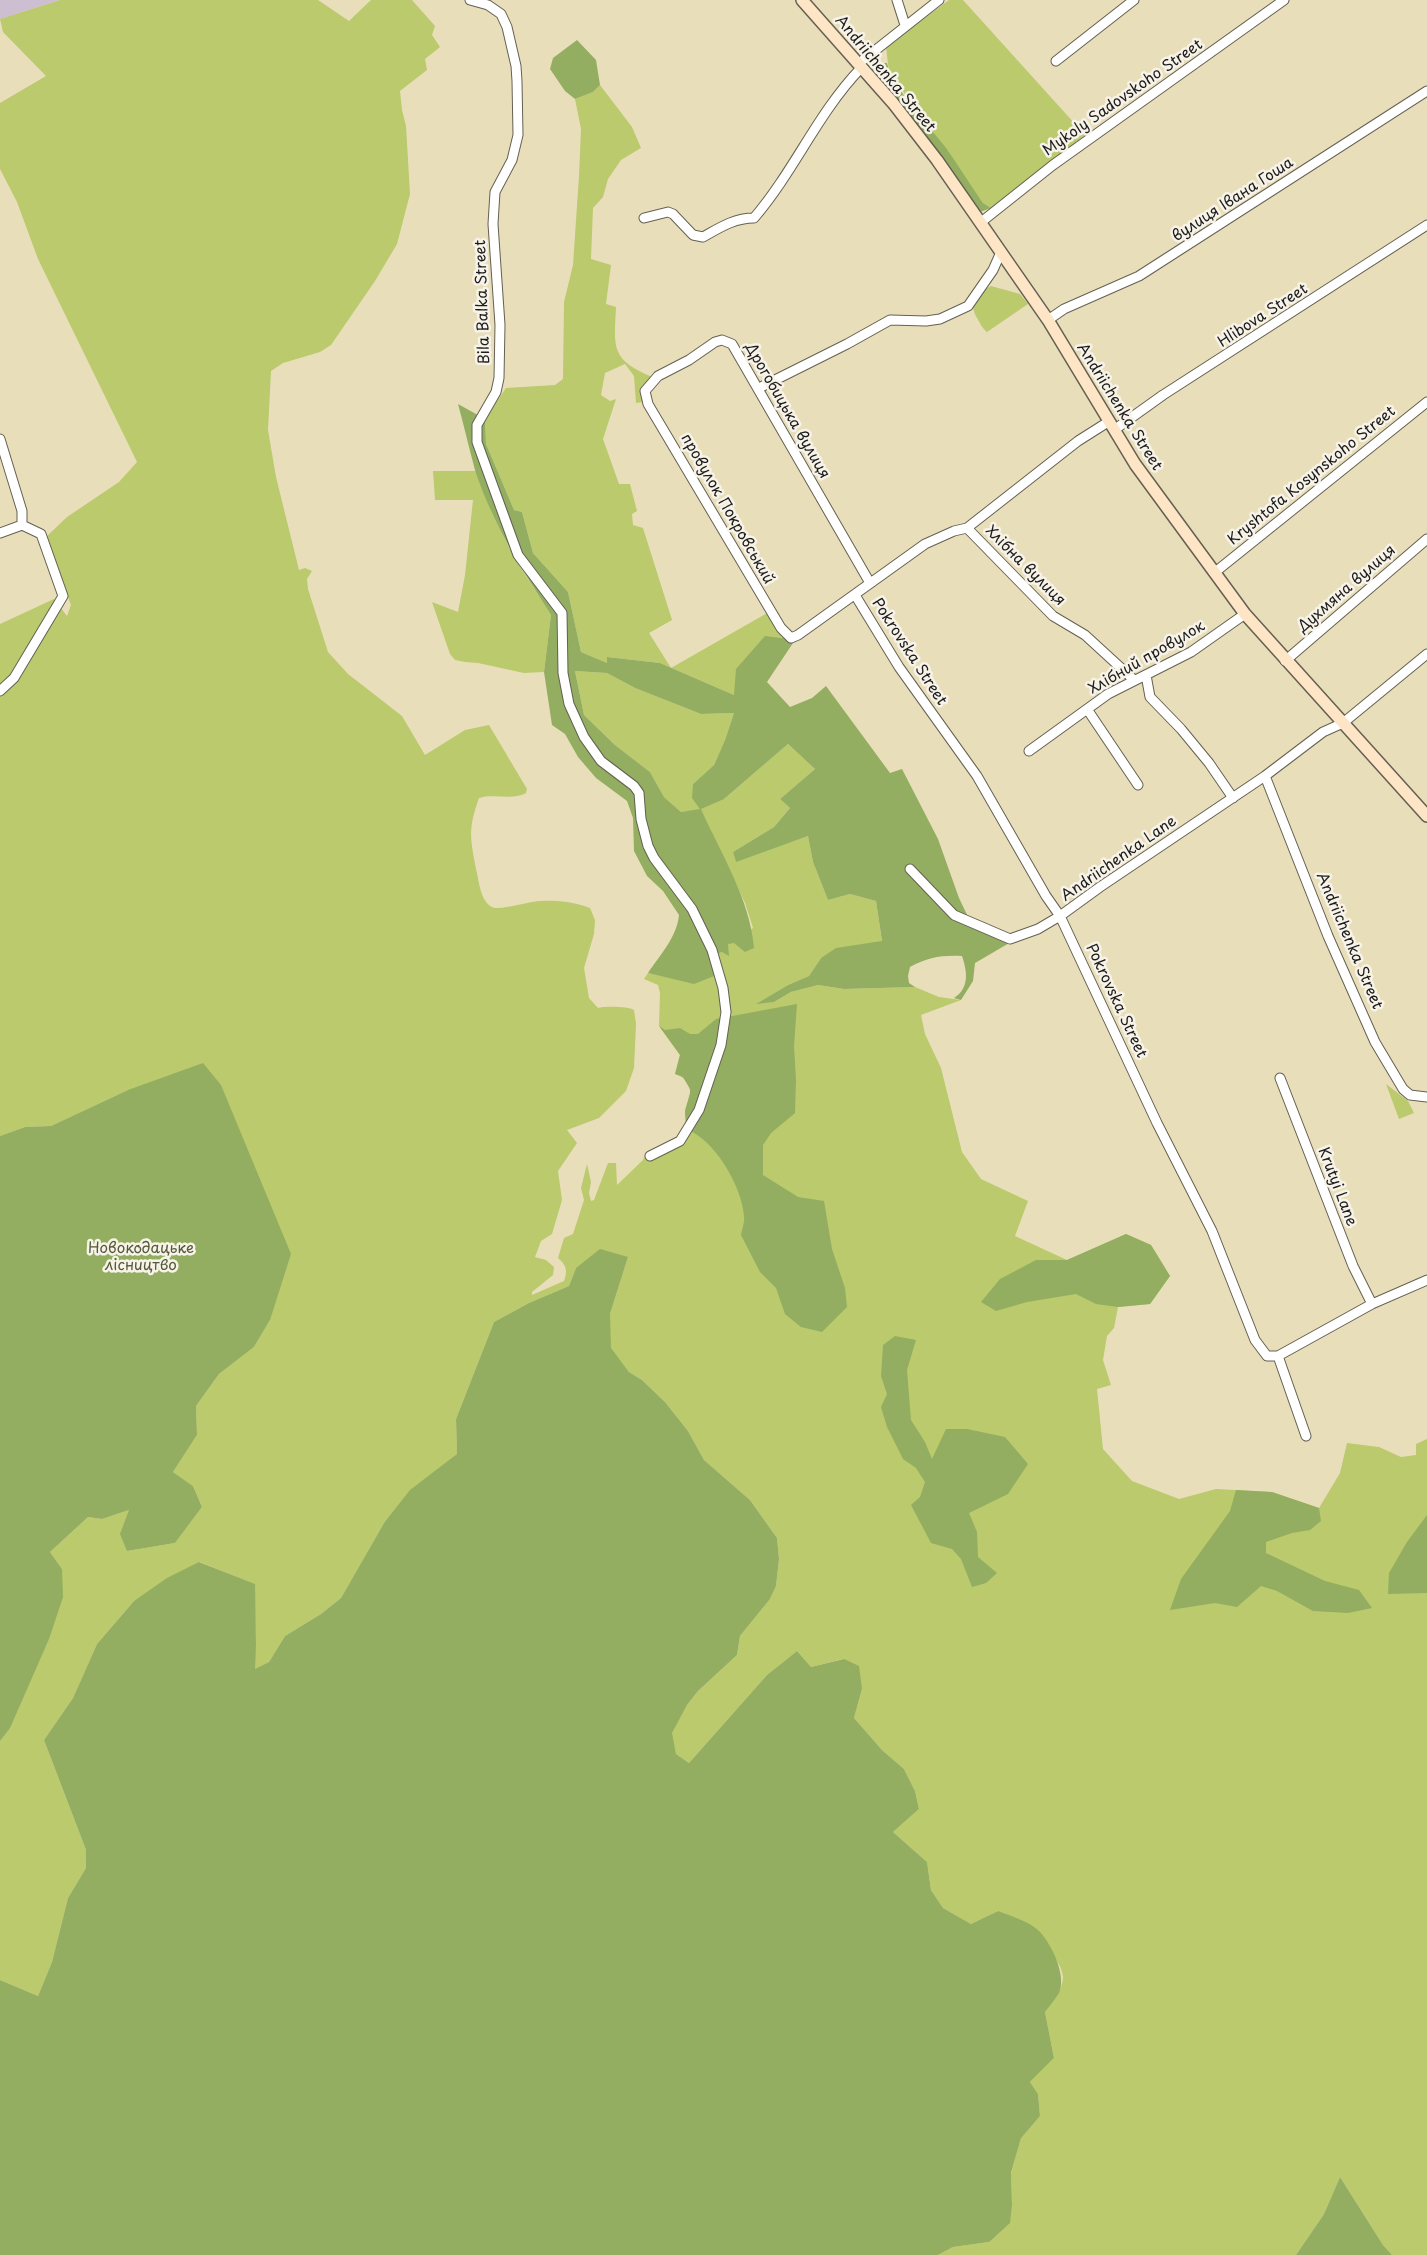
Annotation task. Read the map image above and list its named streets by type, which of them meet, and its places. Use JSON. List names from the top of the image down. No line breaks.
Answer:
{"streets":{"street":["Andriichenka Street","Mykoly Sadovskoho Street","вулиця Івана Гоша","Bila Balka Street","Hlibova Street","Дрогобицька вулиця","Kryshtofa Kosynskoho Street","провулок Покровський","Хлібна вулиця","Духмяна вулиця","Pokrovska Street","Хлібний провулок","Andriichenka Lane","Krutyi Lane"]},"crossings":[["Andriichenka Street","Mykoly Sadovskoho Street"],["Andriichenka Street","вулиця Івана Гоша"],["Andriichenka Street","Hlibova Street"],["Andriichenka Street","Kryshtofa Kosynskoho Street"],["Andriichenka Street","Духмяна вулиця"],["Andriichenka Street","Pokrovska Street"],["Andriichenka Street","Хлібний провулок"],["Andriichenka Street","Andriichenka Lane"],["Hlibova Street","Pokrovska Street"],["Дрогобицька вулиця","провулок Покровський"],["Дрогобицька вулиця","Pokrovska Street"],["провулок Покровський","Pokrovska Street"],["Хлібна вулиця","Pokrovska Street"],["Хлібна вулиця","Хлібний провулок"],["Pokrovska Street","Andriichenka Lane"]],"parks":["Новокодацьке лісництво"]}
